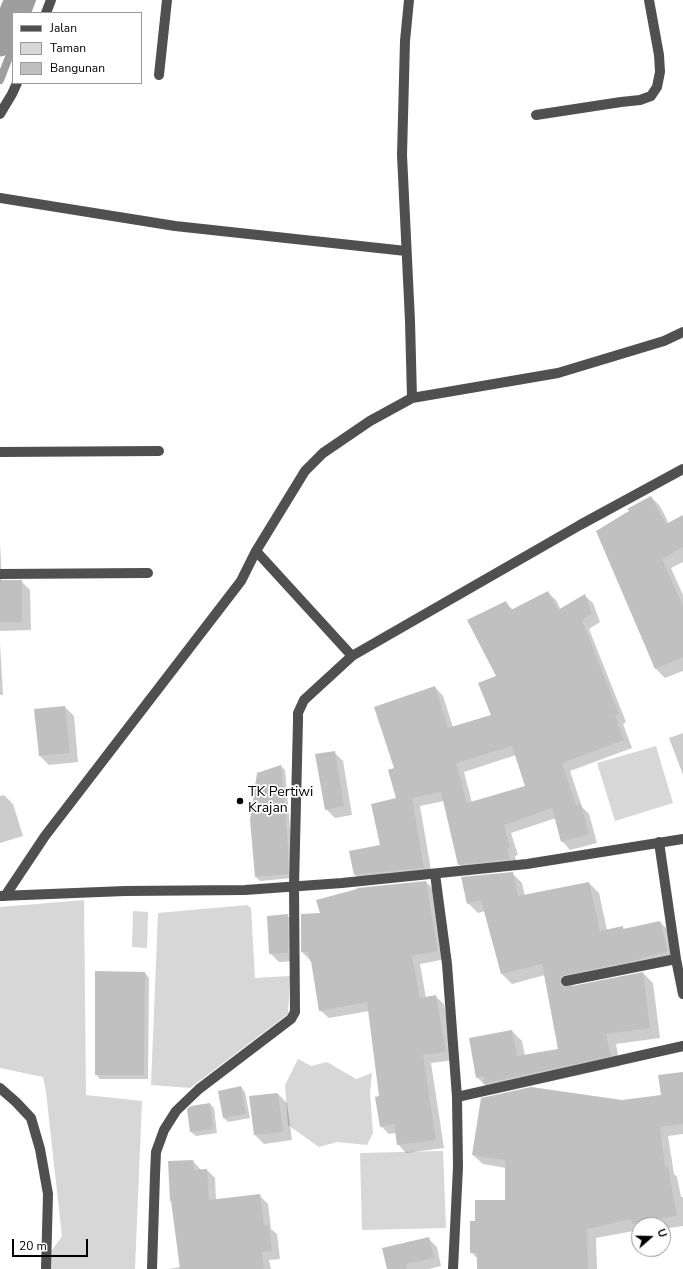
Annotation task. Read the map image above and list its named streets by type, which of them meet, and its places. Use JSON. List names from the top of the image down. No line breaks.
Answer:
{"places":["TK Pertiwi Krajan"],"legend":["Jalan","Taman","Bangunan"],"scale_bar":"20 m","north":"right"}
